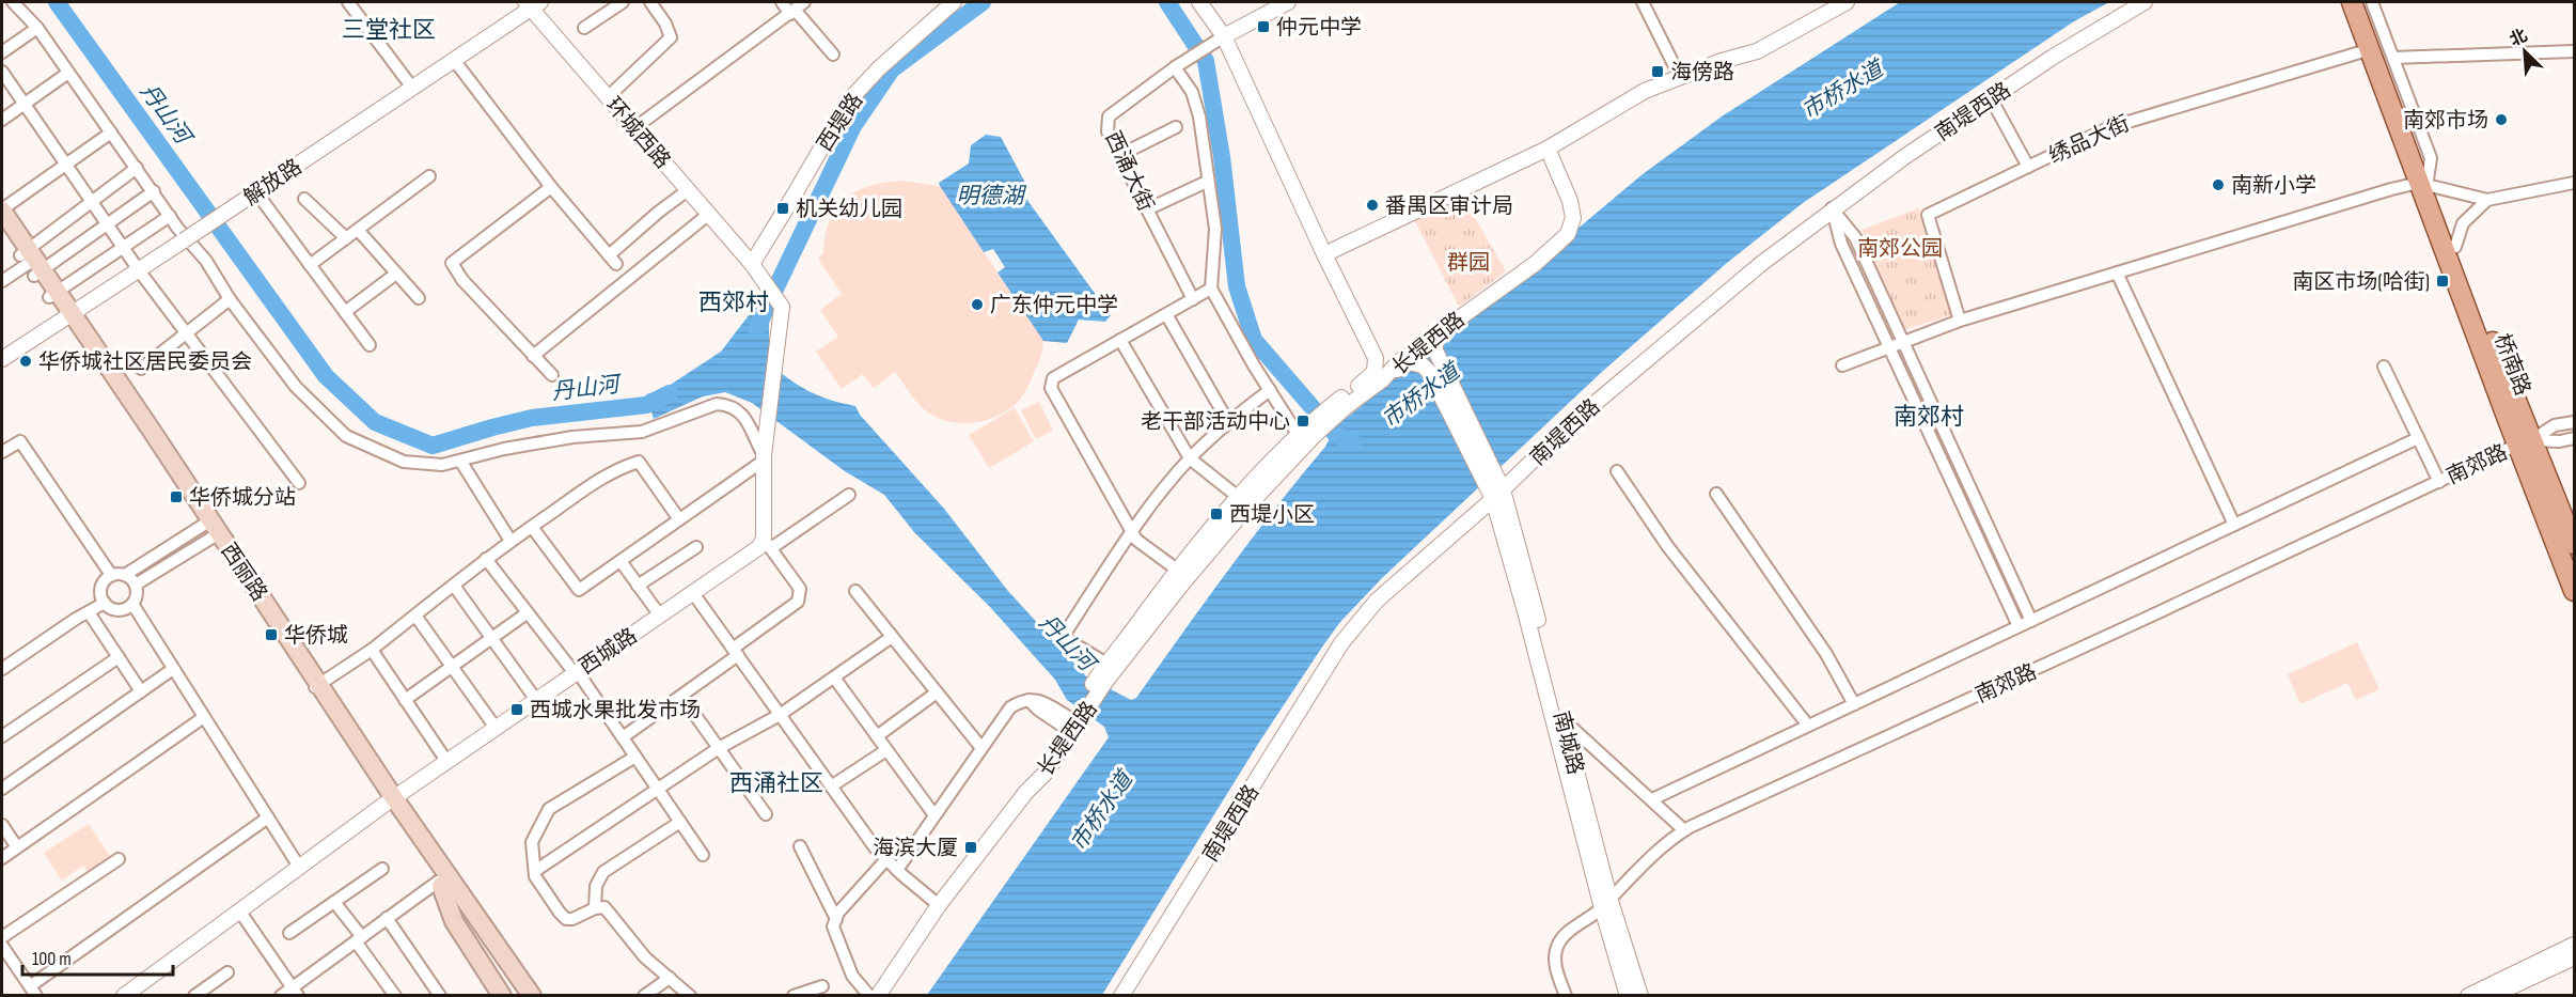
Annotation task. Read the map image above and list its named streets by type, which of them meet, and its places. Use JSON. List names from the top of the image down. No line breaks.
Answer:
{"streets":{"main road":["桥南路","西丽路"],"street":["南堤西路","西堤路","环城西路","绣品大街","西涌大街","解放路","长堤西路","南郊路","西城路","南城路"]},"crossings":[["南堤西路","南城路"],["西堤路","环城西路"],["环城西路","解放路"],["解放路","西丽路"],["桥南路","南郊路"],["南郊路","南城路"],["西丽路","西城路"]],"districts":["三堂社区","西郊村","南郊村","西涌社区"],"water":["市桥水道","丹山河","明德湖"],"parks":["南郊公园","群园"],"places":{"transit":["仲元中学","海傍路","机关幼儿园","南区市场(哈街)","老干部活动中心","华侨城分站","西堤小区","华侨城","西城水果批发市场","海滨大厦"],"other":["南郊市场","南新小学","番禺区审计局","广东仲元中学","华侨城社区居民委员会"]},"scale_bar":"100 m","north":"top left"}
